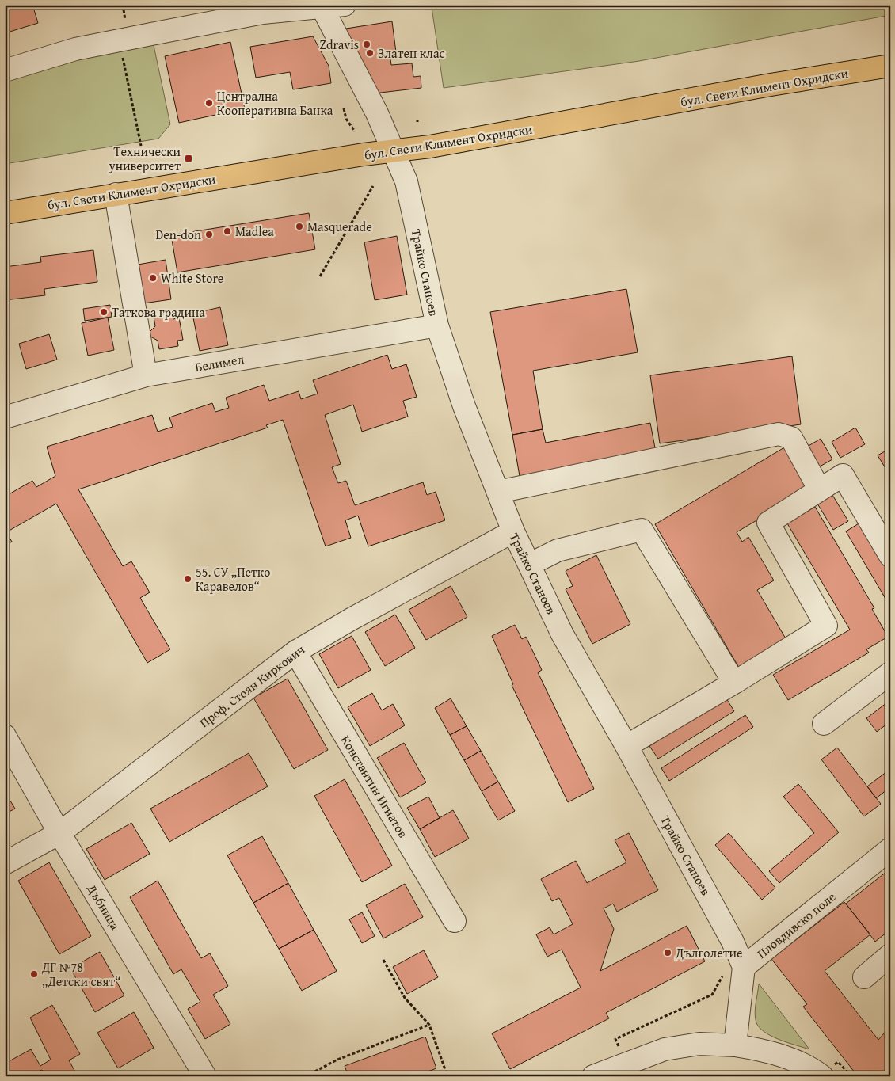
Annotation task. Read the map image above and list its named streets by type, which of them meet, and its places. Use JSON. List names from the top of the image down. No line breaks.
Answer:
{"streets":{"main road":["бул. Свети Климент Охридски"],"street":["Трайко Станоев","Белимел","Проф. Стоян Киркович","Константин Игнатов","Дъбница","Пловдивско поле"]},"crossings":[["бул. Свети Климент Охридски","Трайко Станоев"],["Трайко Станоев","Белимел"],["Трайко Станоев","Проф. Стоян Киркович"],["Трайко Станоев","Пловдивско поле"],["Проф. Стоян Киркович","Константин Игнатов"],["Проф. Стоян Киркович","Дъбница"]],"places":{"other":["Zdravis","Златен клас","Централна Кооперативна Банка","Masquerade","Madlea","Den-don","White Store","Таткова градина","55. СУ „Петко Каравелов“","Дълголетие","ДГ №78 „Детски свят“"],"transit":["Технически университет"]}}
